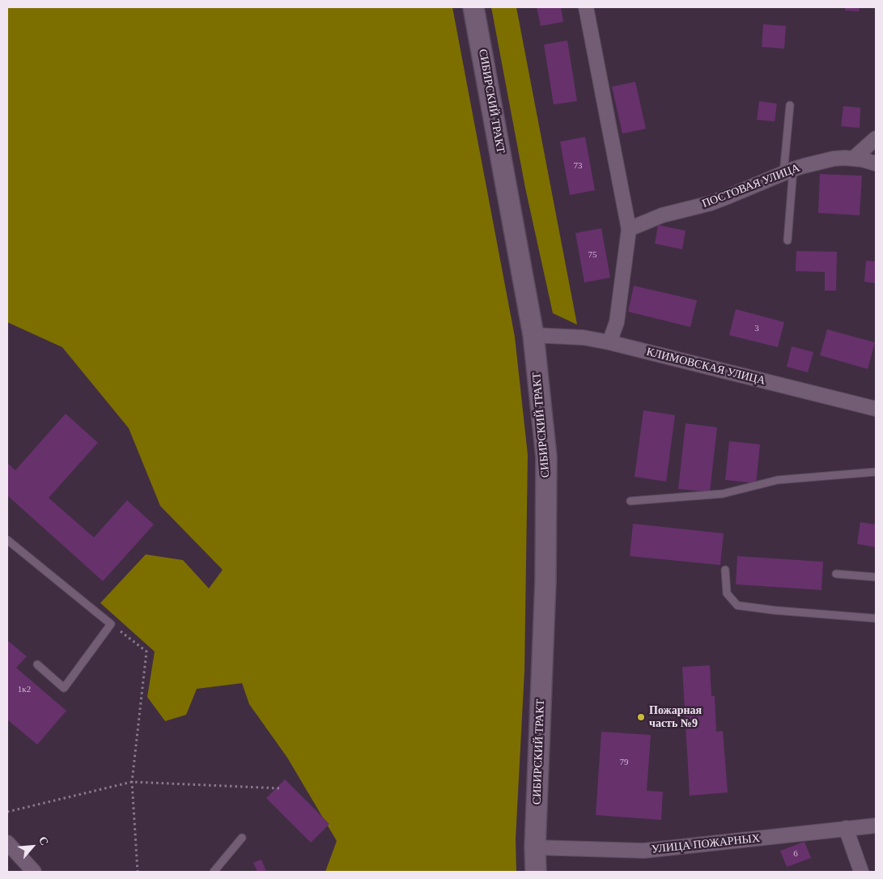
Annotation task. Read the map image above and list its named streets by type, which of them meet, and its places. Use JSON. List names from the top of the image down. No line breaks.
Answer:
{"streets":{"main road":["СИБИРСКИЙ ТРАКТ"],"street":["ПОСТОВАЯ УЛИЦА","КЛИМОВСКАЯ УЛИЦА","УЛИЦА ПОЖАРНЫХ"]},"crossings":[["СИБИРСКИЙ ТРАКТ","КЛИМОВСКАЯ УЛИЦА"],["СИБИРСКИЙ ТРАКТ","УЛИЦА ПОЖАРНЫХ"]],"places":["Пожарная часть №9"],"house_numbers":["73","75","3","1к2","79","6"],"north":"top right"}
